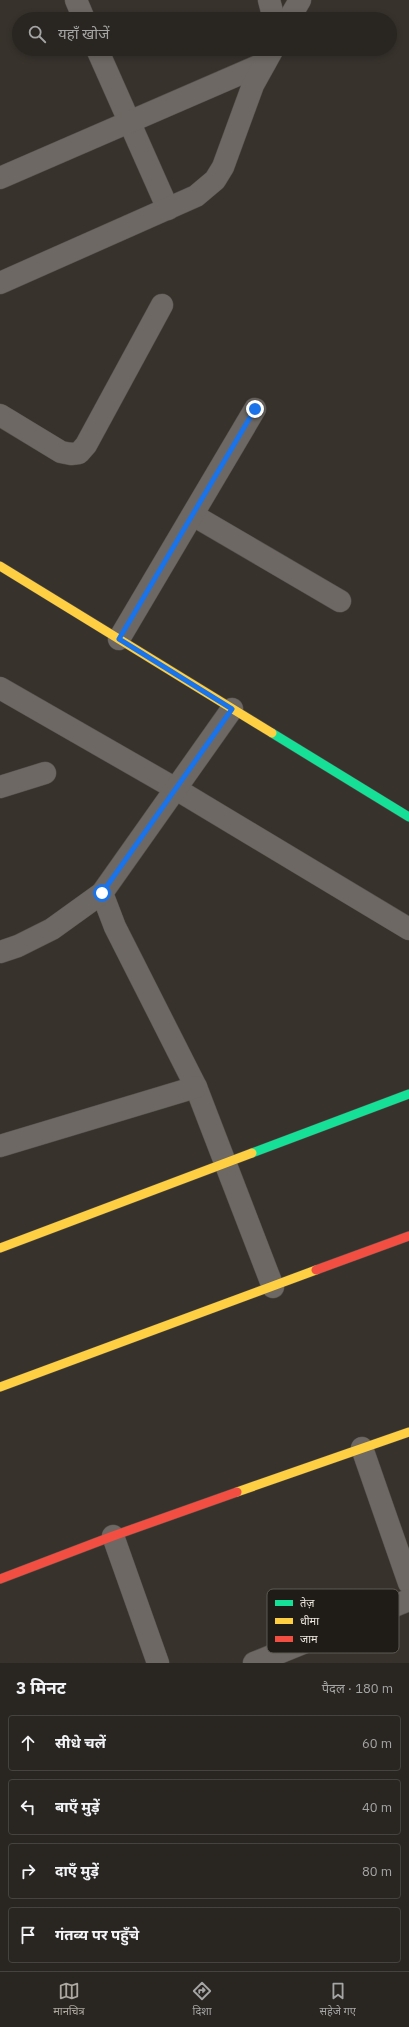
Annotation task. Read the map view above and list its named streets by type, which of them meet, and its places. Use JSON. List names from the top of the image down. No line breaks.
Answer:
{"legend":["तेज़","धीमा","जाम"],"page":{"search":"यहाँ खोजें","heading":["3 मिनट","पैदल · 180 m"],"list":[["सीधे चलें","60 m"],["बाएँ मुड़ें","40 m"],["दाएँ मुड़ें","80 m"],"गंतव्य पर पहुँचे"],"nav":["मानचित्र","दिशा","सहेजे गए"]}}
